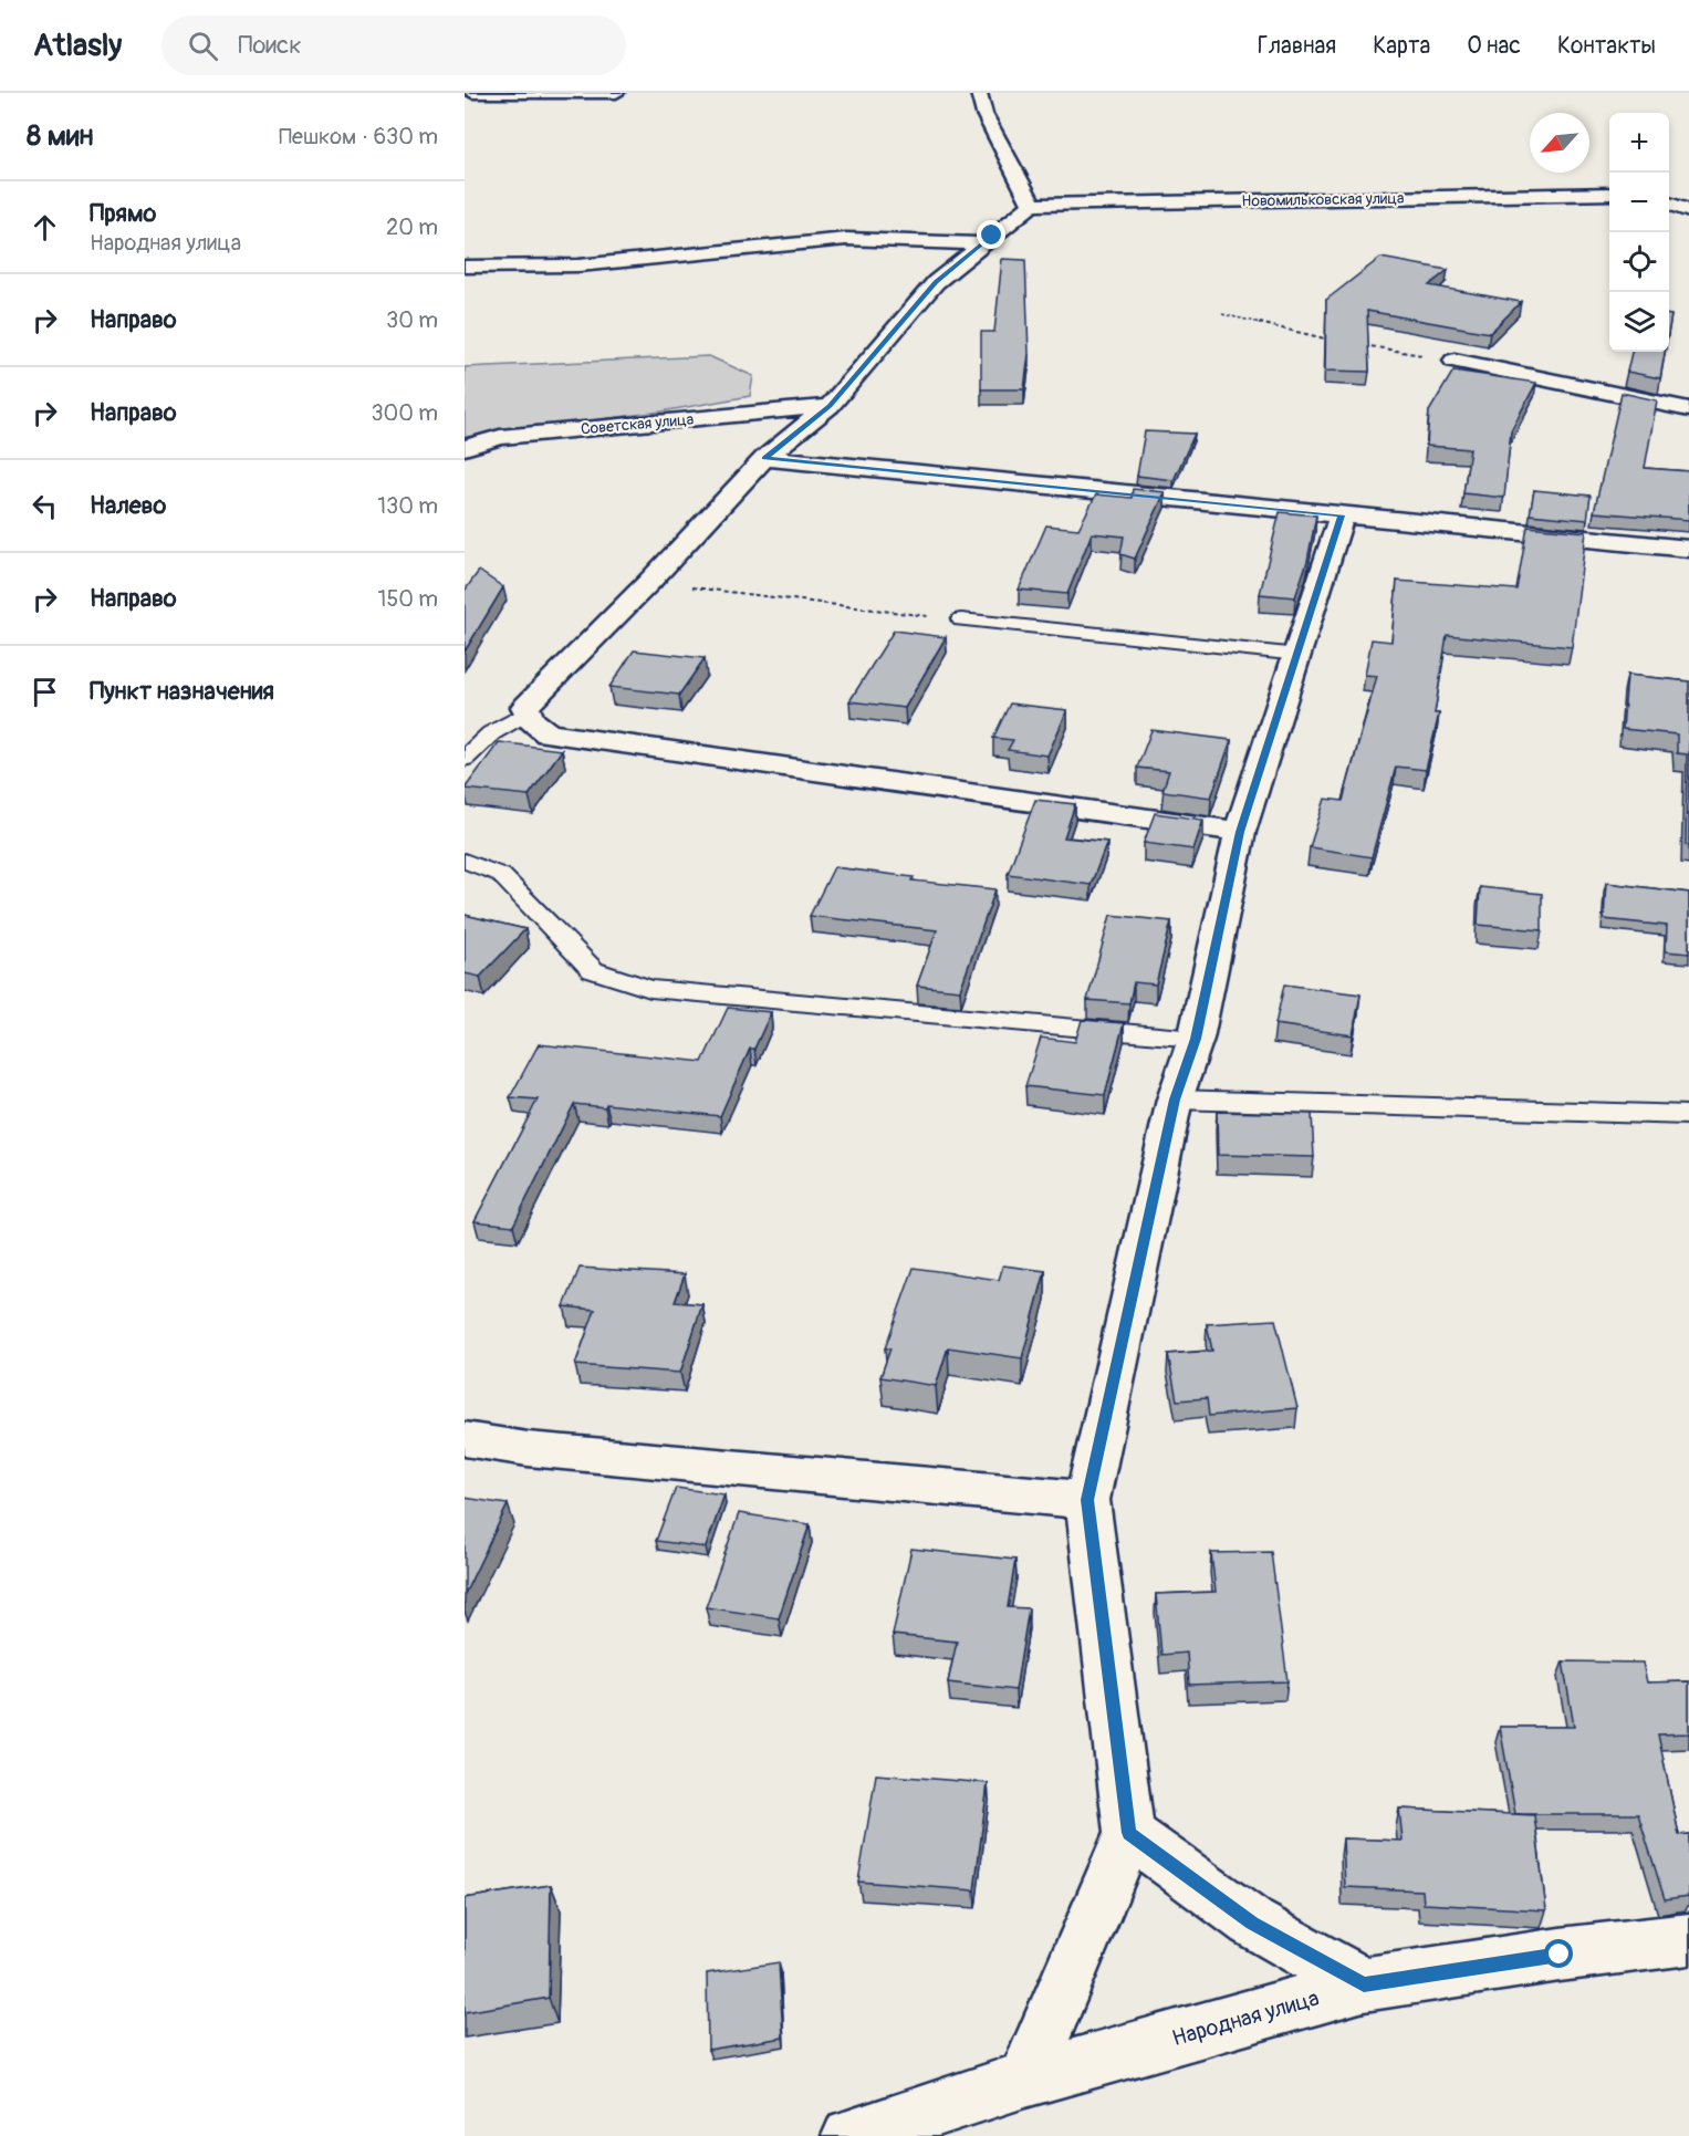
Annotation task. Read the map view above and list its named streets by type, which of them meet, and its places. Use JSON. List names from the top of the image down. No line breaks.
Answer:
{"streets":{"street":["Новомильковская улица","Советская улица","Народная улица"]},"north":"bottom left","page":{"header":"Atlasly","search":"Поиск","nav":["Главная","Карта","О нас","Контакты"],"heading":["8 мин","Пешком · 630 m"],"map_buttons":["+","−"],"list":[["Прямо","Народная улица","20 m"],["Направо","30 m"],["Направо","300 m"],["Налево","130 m"],["Направо","150 m"],"Пункт назначения"]}}
